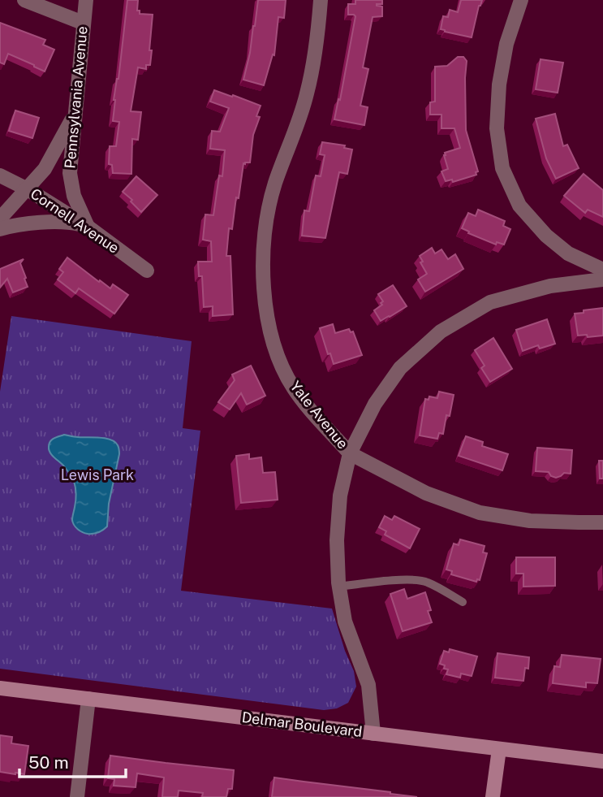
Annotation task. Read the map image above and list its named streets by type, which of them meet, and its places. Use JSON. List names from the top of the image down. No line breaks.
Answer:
{"streets":{"main road":["Delmar Boulevard"],"street":["Pennsylvania Avenue","Cornell Avenue","Yale Avenue"]},"crossings":[["Pennsylvania Avenue","Cornell Avenue"],["Yale Avenue","Delmar Boulevard"]],"parks":["Lewis Park"],"scale_bar":"50 m"}
